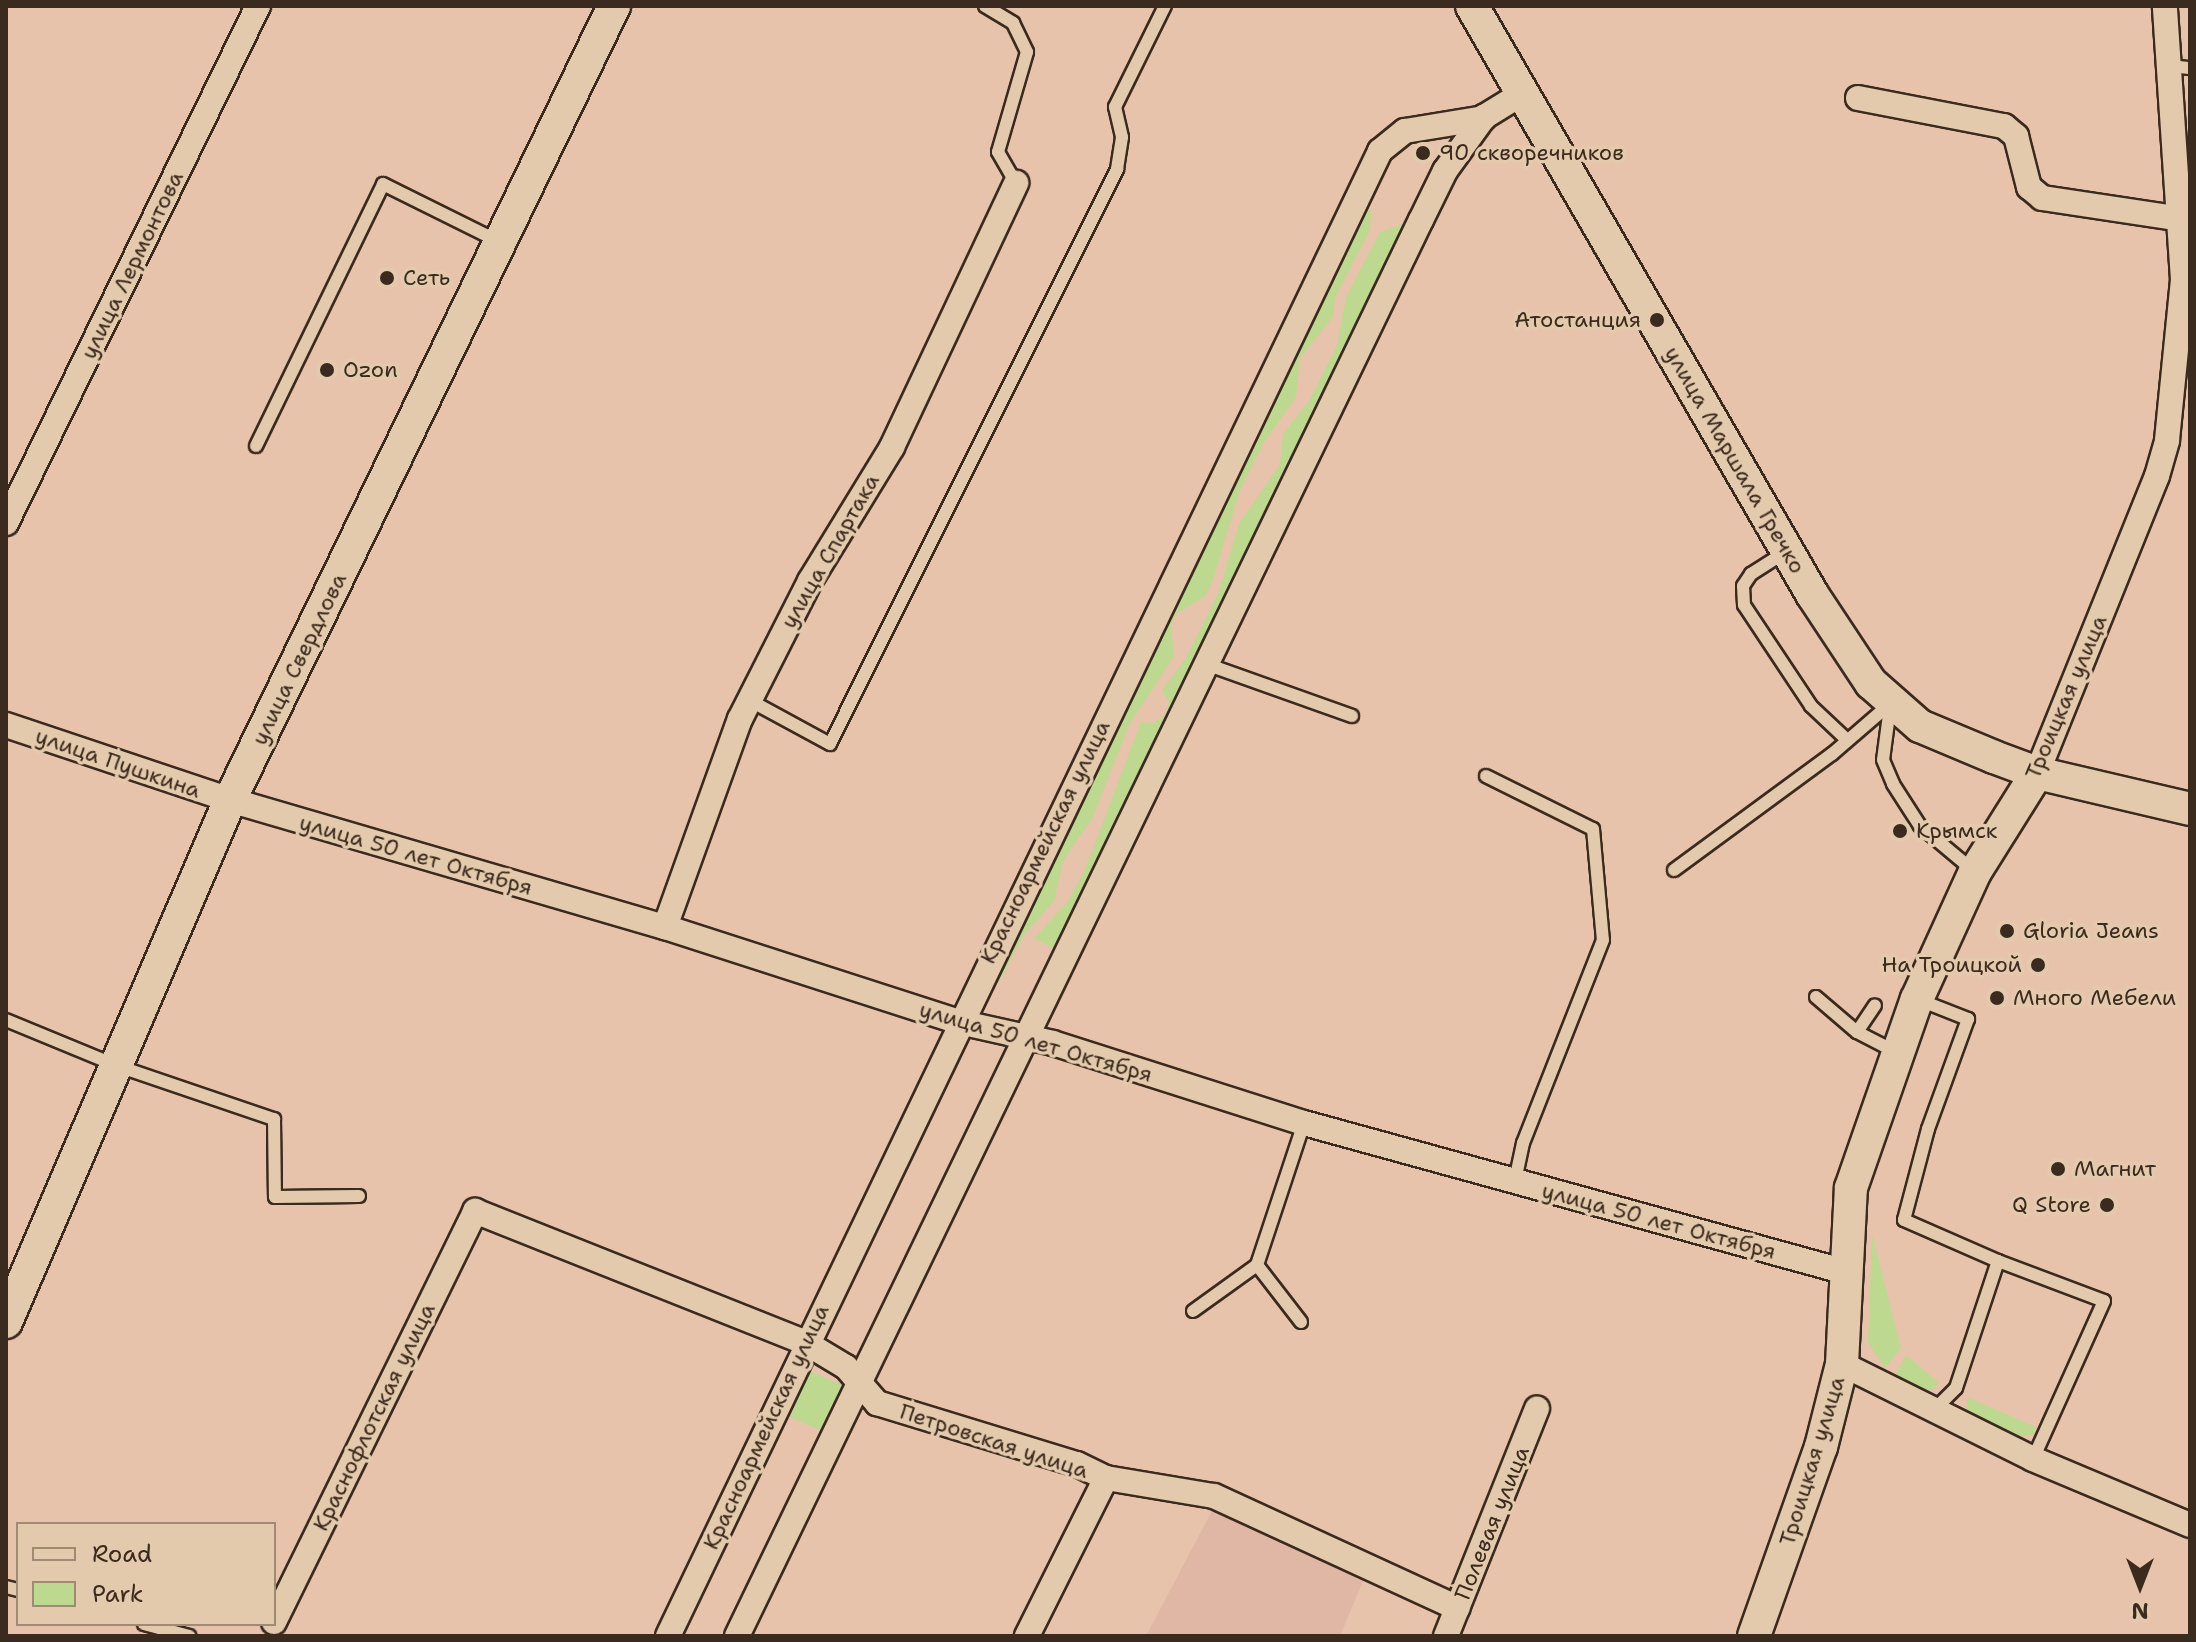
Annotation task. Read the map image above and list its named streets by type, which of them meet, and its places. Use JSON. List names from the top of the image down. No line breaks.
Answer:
{"streets":{"main road":["улица Маршала Гречко","улица Свердлова","Троицкая улица"],"street":["улица Лермонтова","улица Спартака","улица Пушкина","Красноармейская улица","улица 50 лет Октября","Краснофлотская улица","Петровская улица","Полевая улица"]},"crossings":[["улица Маршала Гречко","Троицкая улица"],["улица Маршала Гречко","Красноармейская улица"],["улица Спартака","улица 50 лет Октября"],["улица Свердлова","улица Пушкина"],["улица Свердлова","улица 50 лет Октября"],["Троицкая улица","улица 50 лет Октября"],["улица Пушкина","улица 50 лет Октября"],["Красноармейская улица","улица 50 лет Октября"],["Красноармейская улица","Петровская улица"],["Краснофлотская улица","Петровская улица"]],"places":["90 скворечников","Сеть","Атостанция","Ozon","Крымск","Gloria Jeans","На Троицкой","Много Мебели","Магнит","Q Store"],"legend":["Road","Park"],"north":"bottom"}
